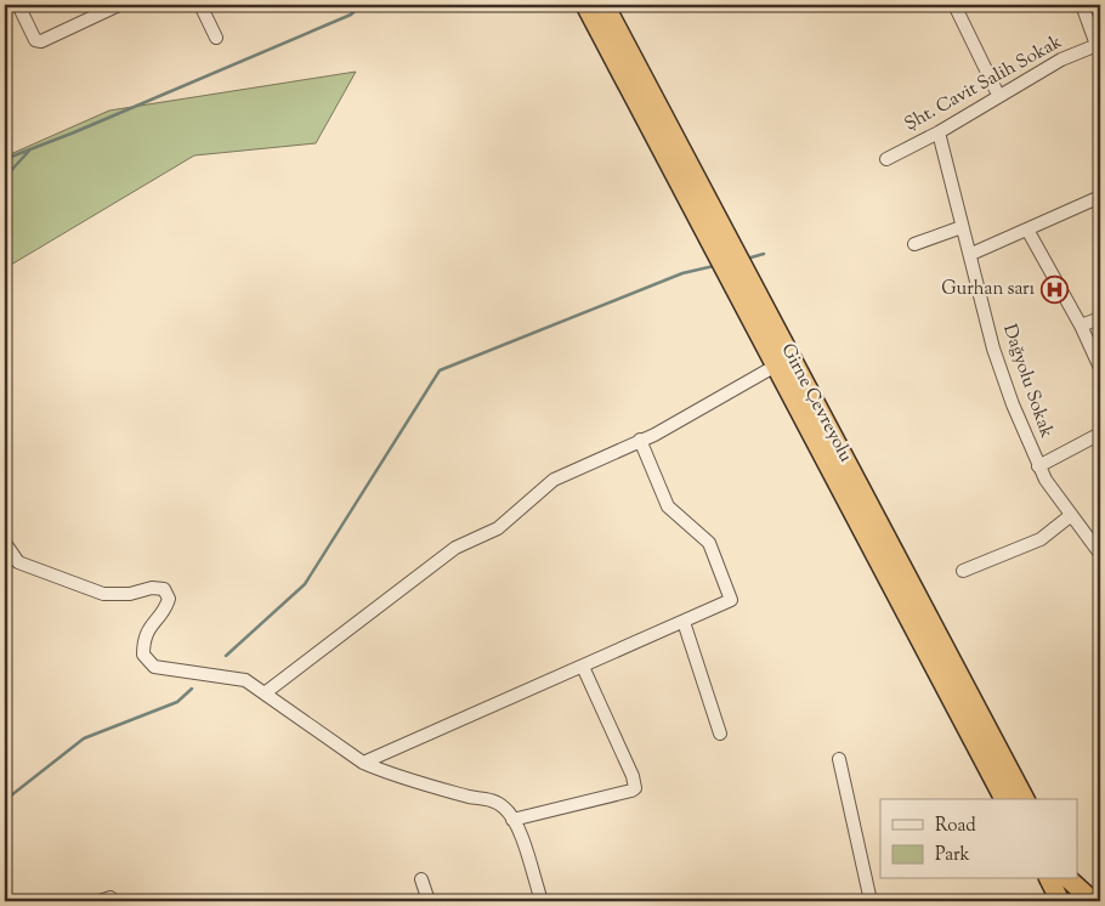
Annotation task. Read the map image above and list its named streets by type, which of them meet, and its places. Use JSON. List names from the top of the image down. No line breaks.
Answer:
{"streets":{"highway":["Girne Çevreyolu"],"street":["Şht. Cavit Salih Sokak","Dağyolu Sokak"]},"crossings":[["Şht. Cavit Salih Sokak","Dağyolu Sokak"]],"places":{"hospital":["Gurhan sarı"]},"legend":["Road","Park"]}
